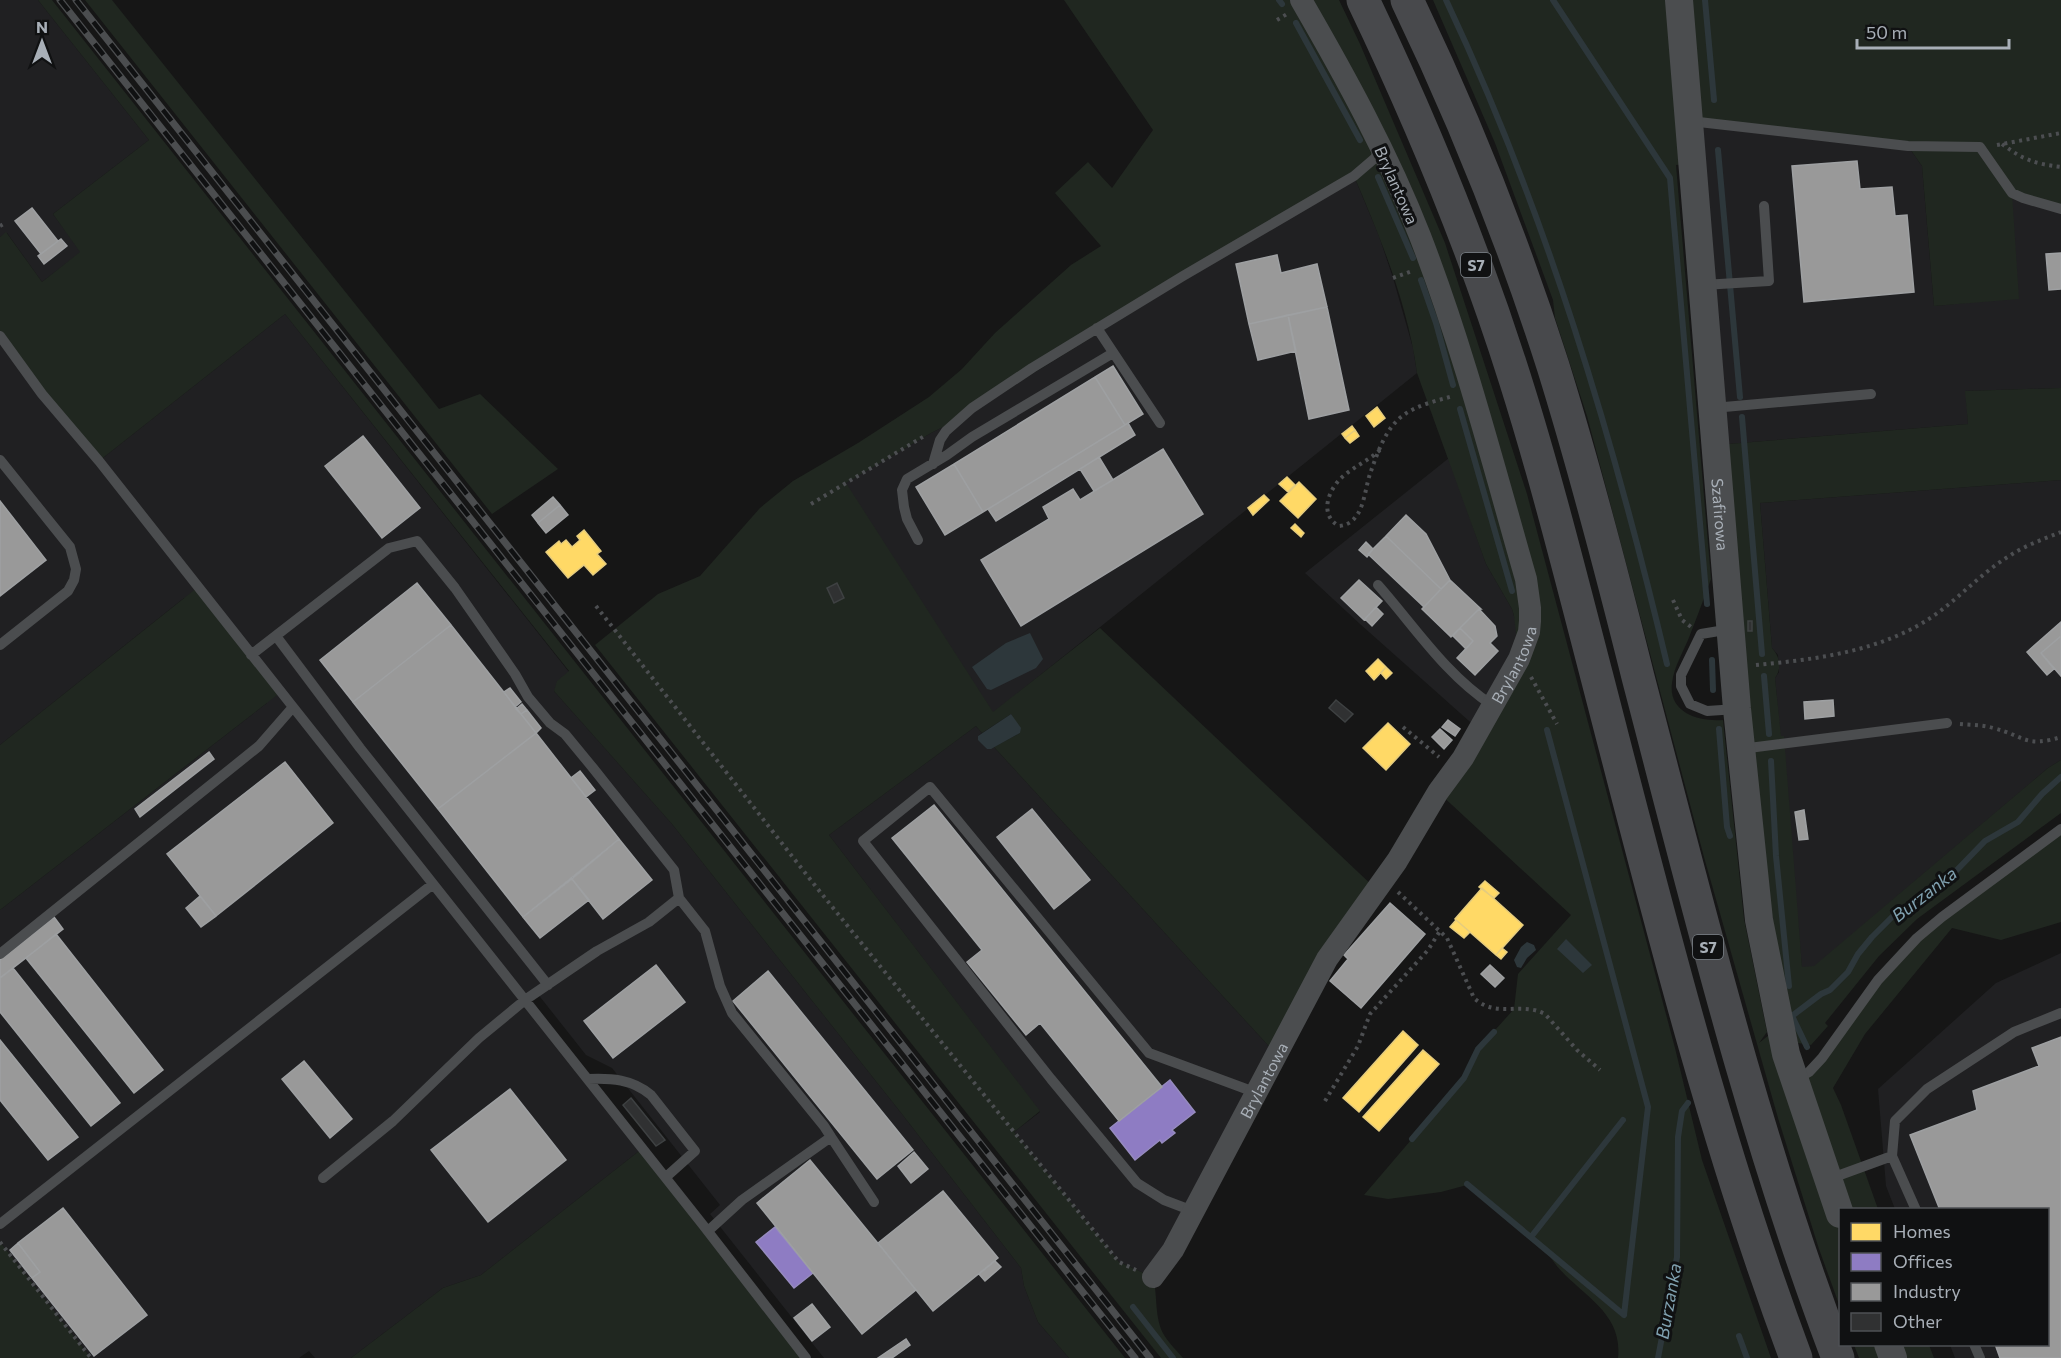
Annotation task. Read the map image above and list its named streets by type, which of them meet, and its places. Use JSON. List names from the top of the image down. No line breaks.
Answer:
{"streets":{"highway":["S7"],"street":["Brylantowa","Szafirowa"]},"water":["Burzanka"],"legend":["Homes","Offices","Industry","Other"],"scale_bar":"50 m","north":"top"}
